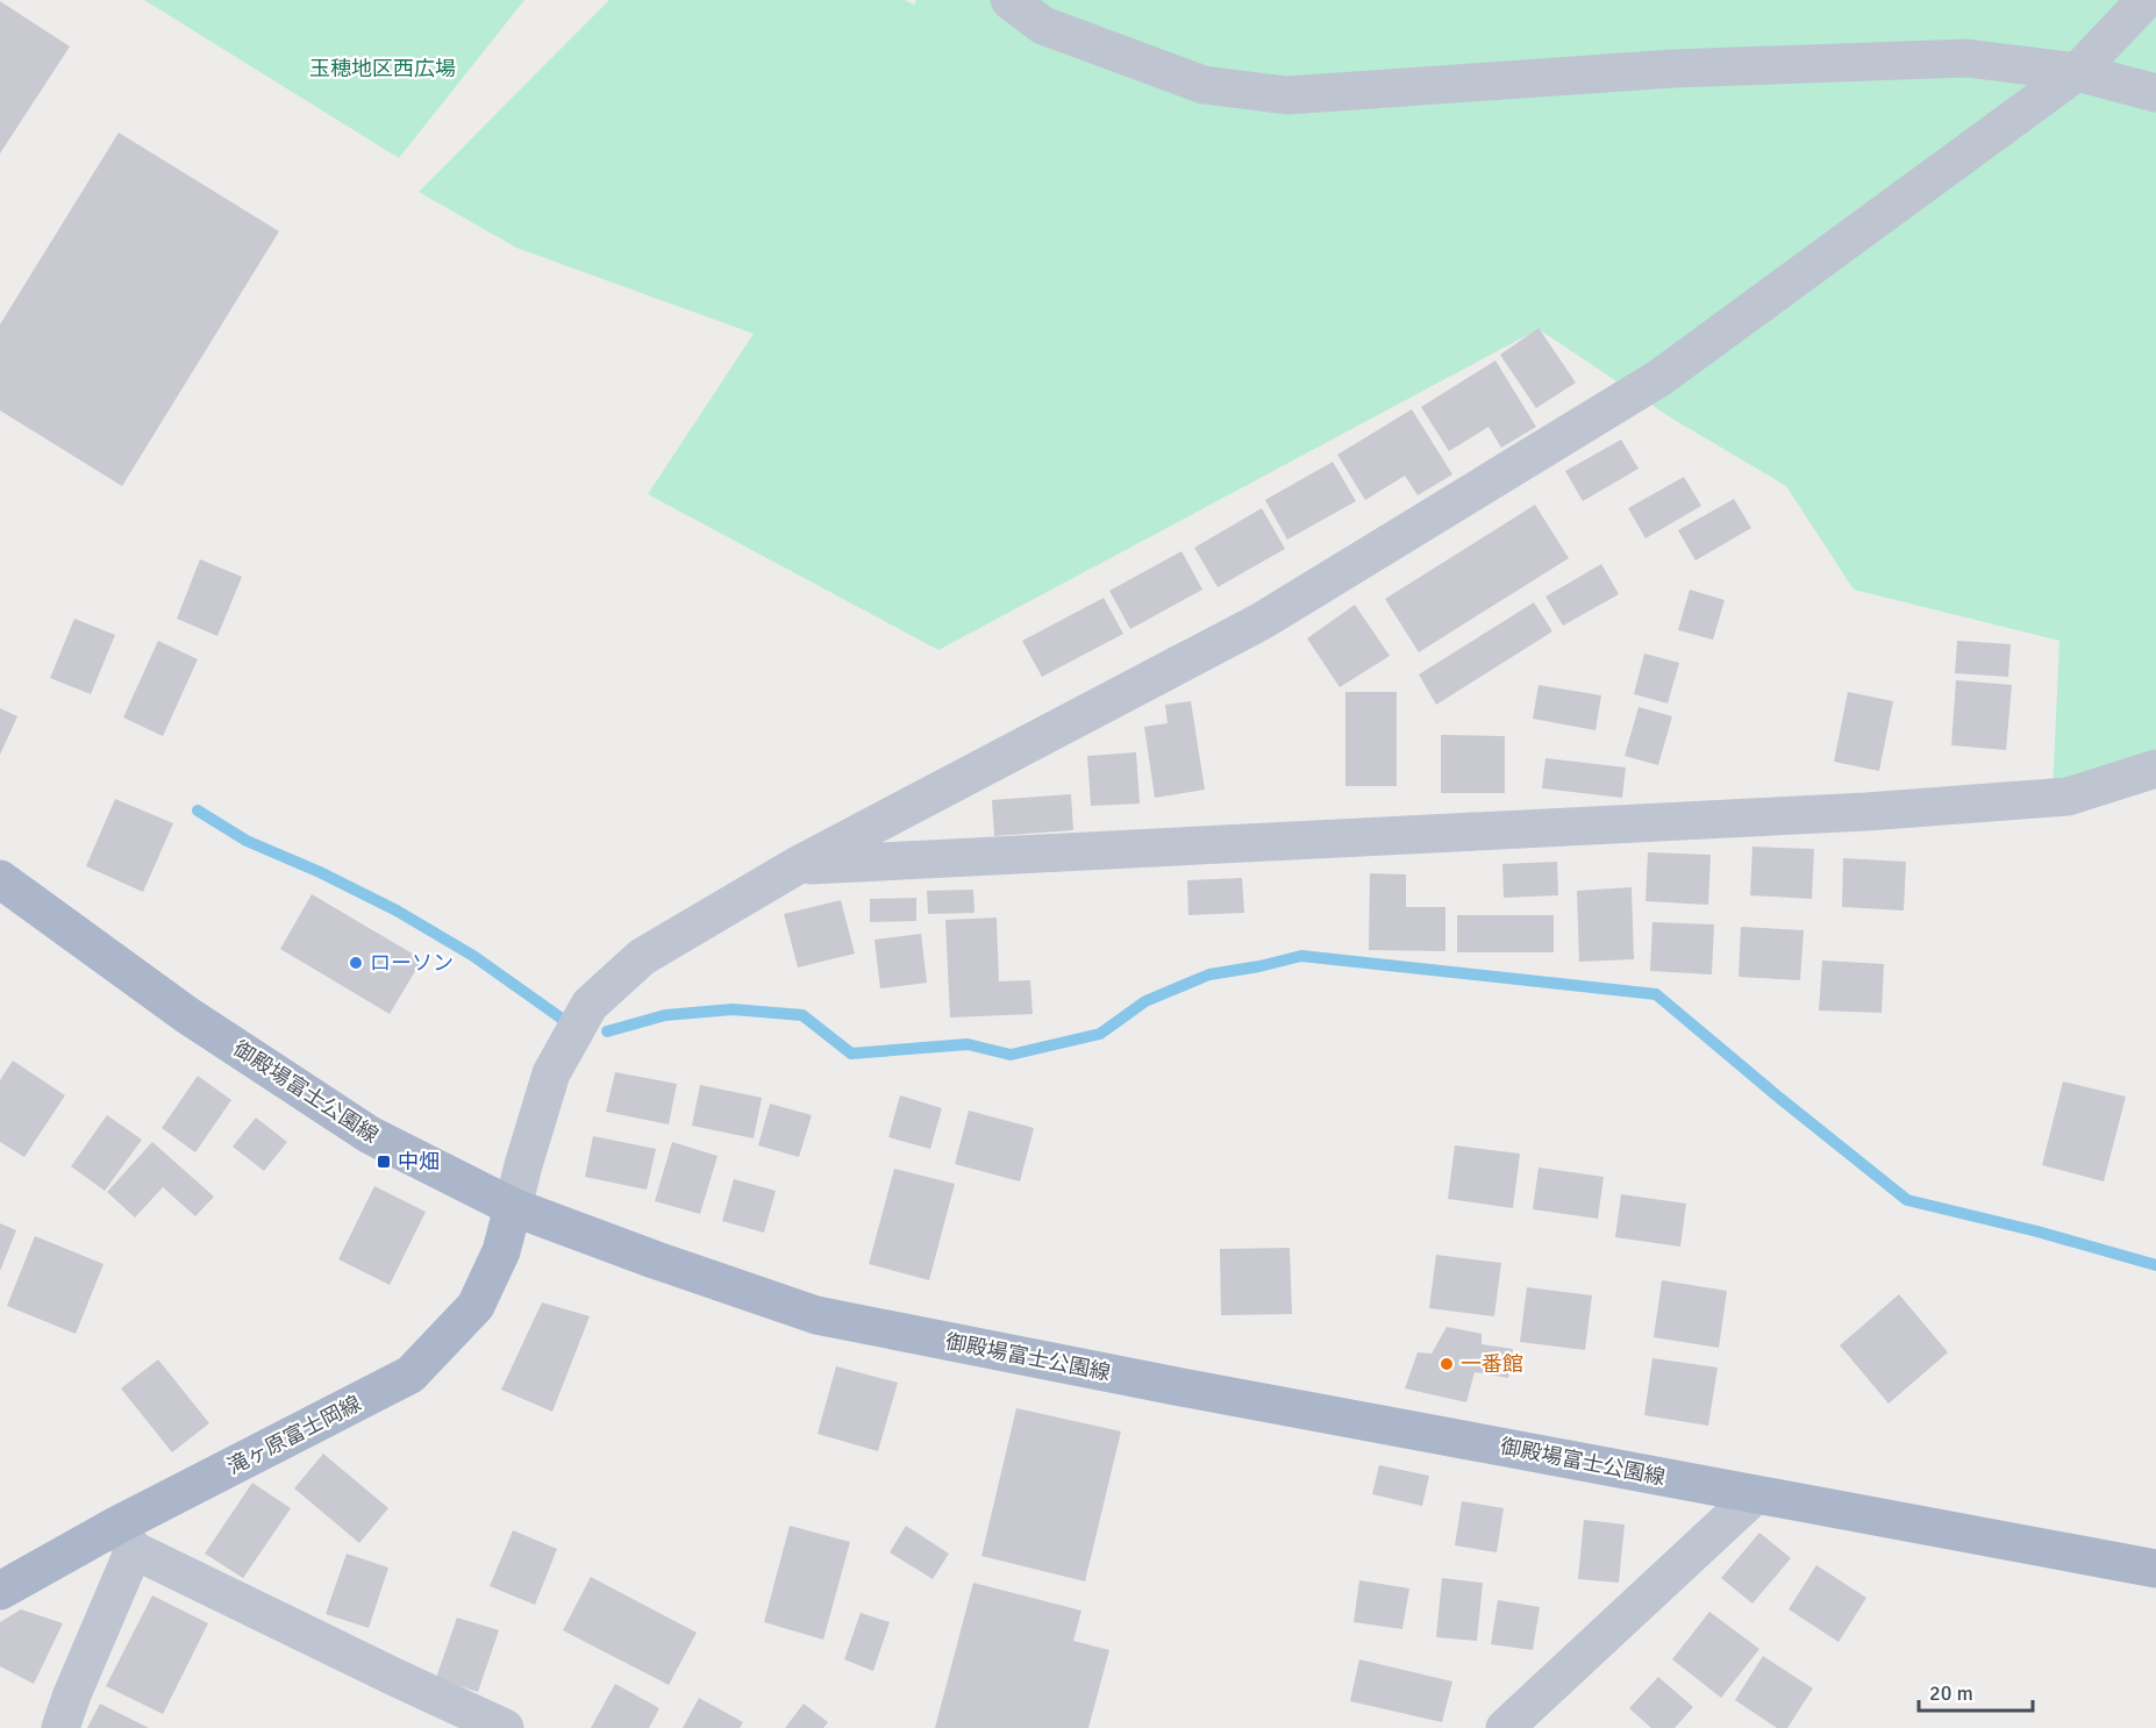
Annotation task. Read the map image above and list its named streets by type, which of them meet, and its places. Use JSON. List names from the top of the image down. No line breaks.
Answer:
{"streets":{"main road":["御殿場富士公園線","滝ヶ原富士岡線"]},"crossings":[["御殿場富士公園線","滝ヶ原富士岡線"]],"parks":["玉穂地区西広場"],"places":{"other":["ローソン","一番館"],"transit":["中畑"]},"scale_bar":"20 m"}
